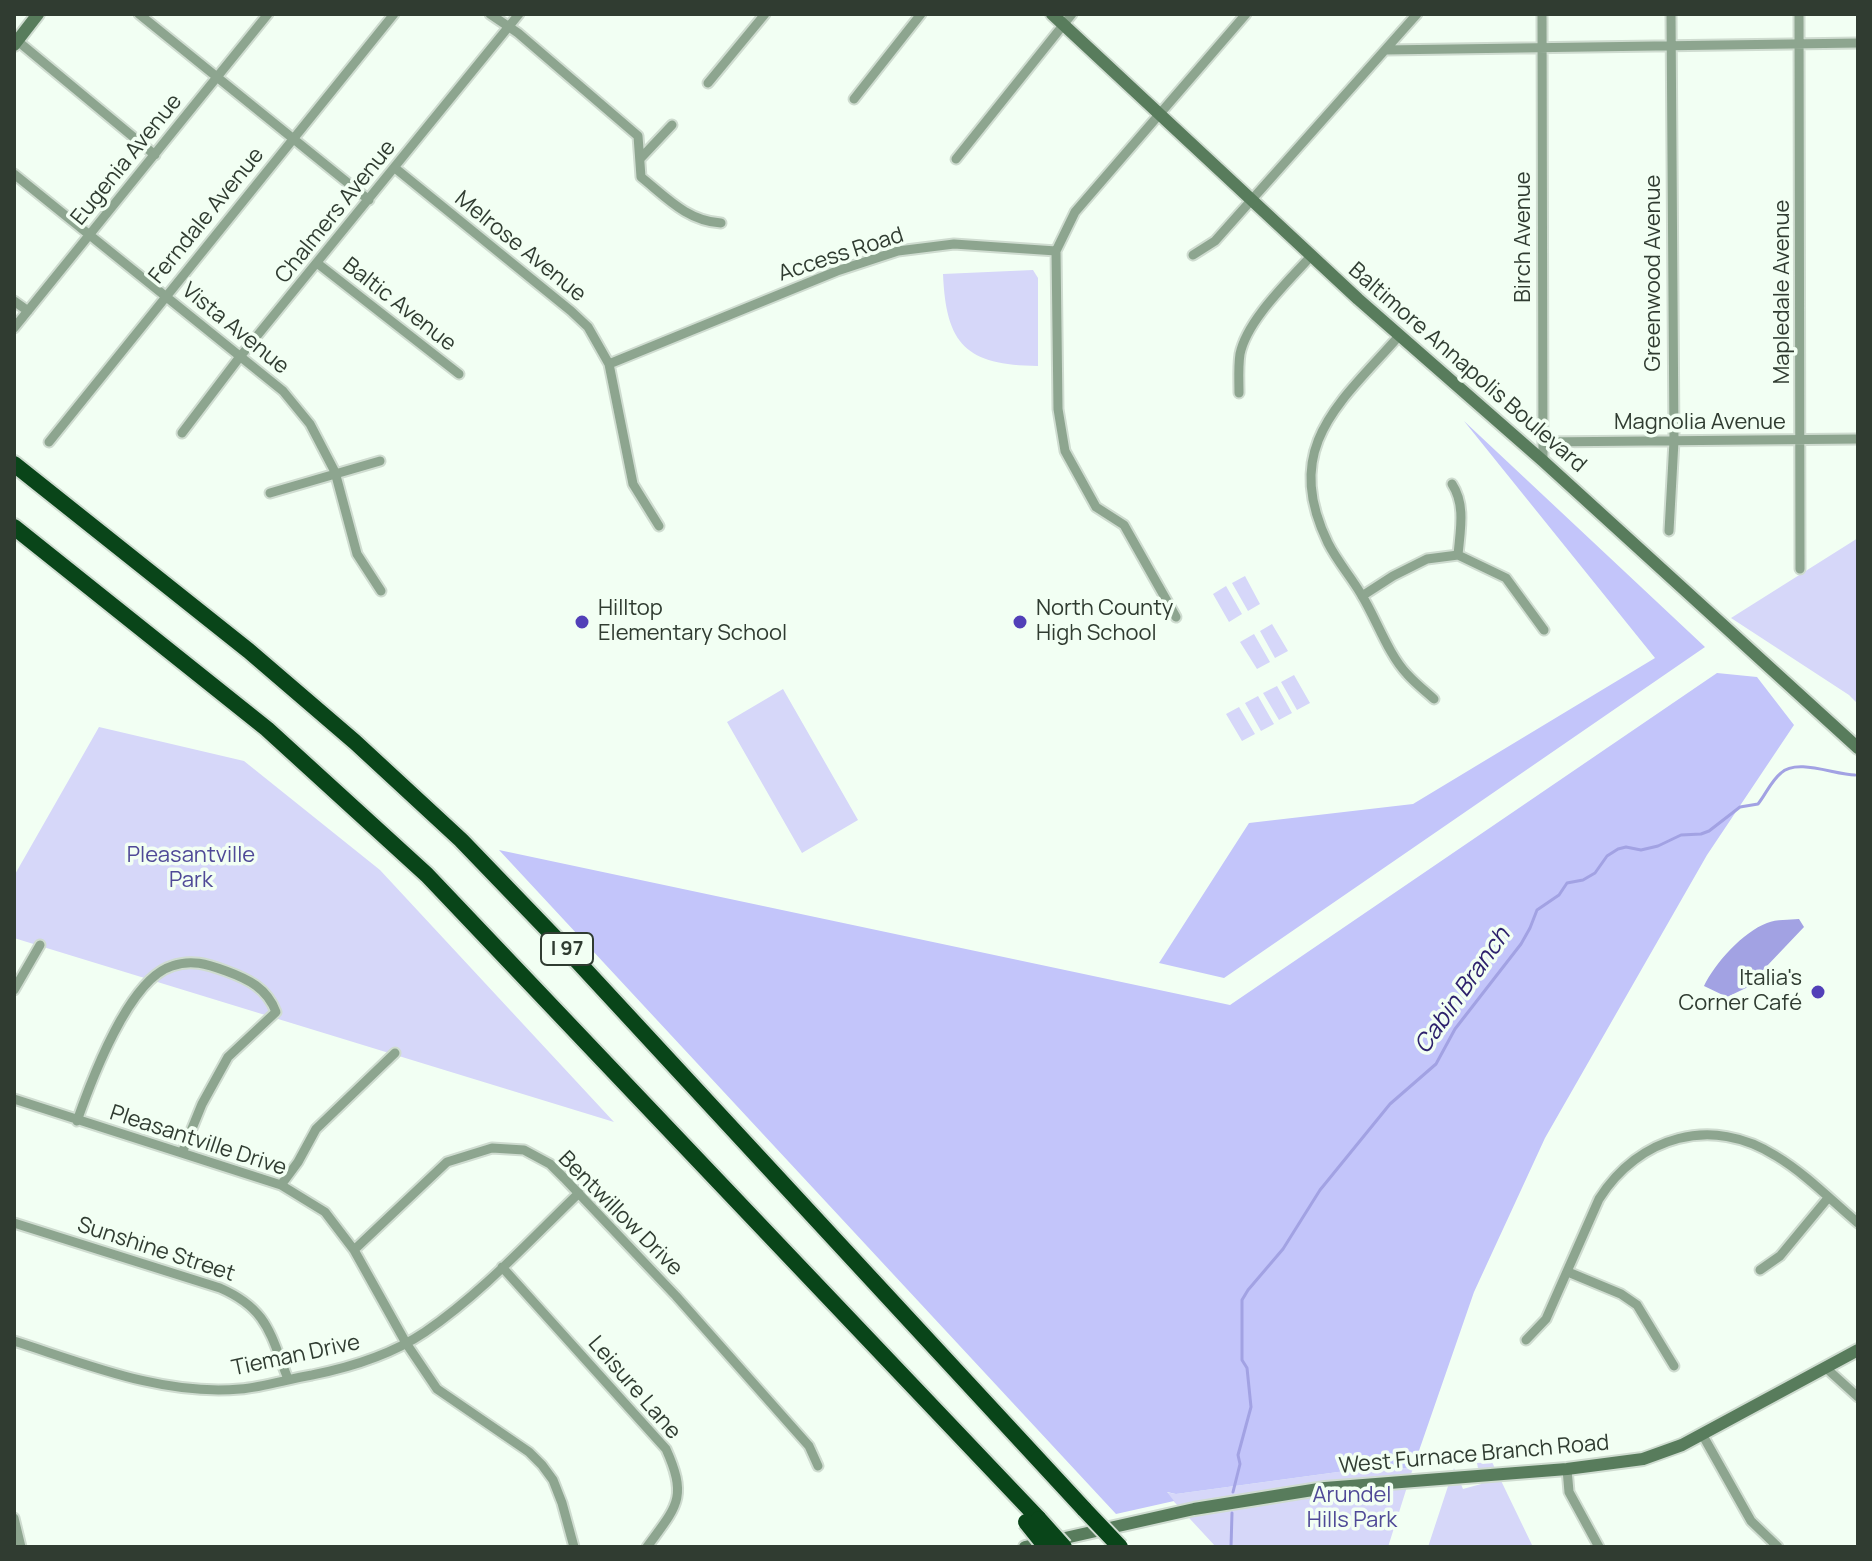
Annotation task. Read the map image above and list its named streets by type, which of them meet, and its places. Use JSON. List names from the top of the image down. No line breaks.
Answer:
{"streets":{"highway":["I 97"],"main road":["Baltimore Annapolis Boulevard","West Furnace Branch Road"],"street":["Eugenia Avenue","Chalmers Avenue","Ferndale Avenue","Birch Avenue","Melrose Avenue","Access Road","Greenwood Avenue","Mapledale Avenue","Baltic Avenue","Vista Avenue","Magnolia Avenue","Pleasantville Drive","Bentwillow Drive","Sunshine Street","Tieman Drive","Leisure Lane"]},"crossings":[["Eugenia Avenue","Vista Avenue"],["Chalmers Avenue","Melrose Avenue"],["Chalmers Avenue","Baltic Avenue"],["Chalmers Avenue","Vista Avenue"],["Ferndale Avenue","Vista Avenue"],["Birch Avenue","Baltimore Annapolis Boulevard"],["Birch Avenue","Magnolia Avenue"],["Melrose Avenue","Access Road"],["Greenwood Avenue","Magnolia Avenue"],["Mapledale Avenue","Magnolia Avenue"],["Pleasantville Drive","Bentwillow Drive"],["Pleasantville Drive","Tieman Drive"],["Bentwillow Drive","Tieman Drive"],["Sunshine Street","Tieman Drive"],["Tieman Drive","Leisure Lane"]],"water":["Cabin Branch"],"parks":["Pleasantville Park","Arundel Hills Park"],"places":["Hilltop Elementary School","North County High School","Italia's Corner Café"]}
